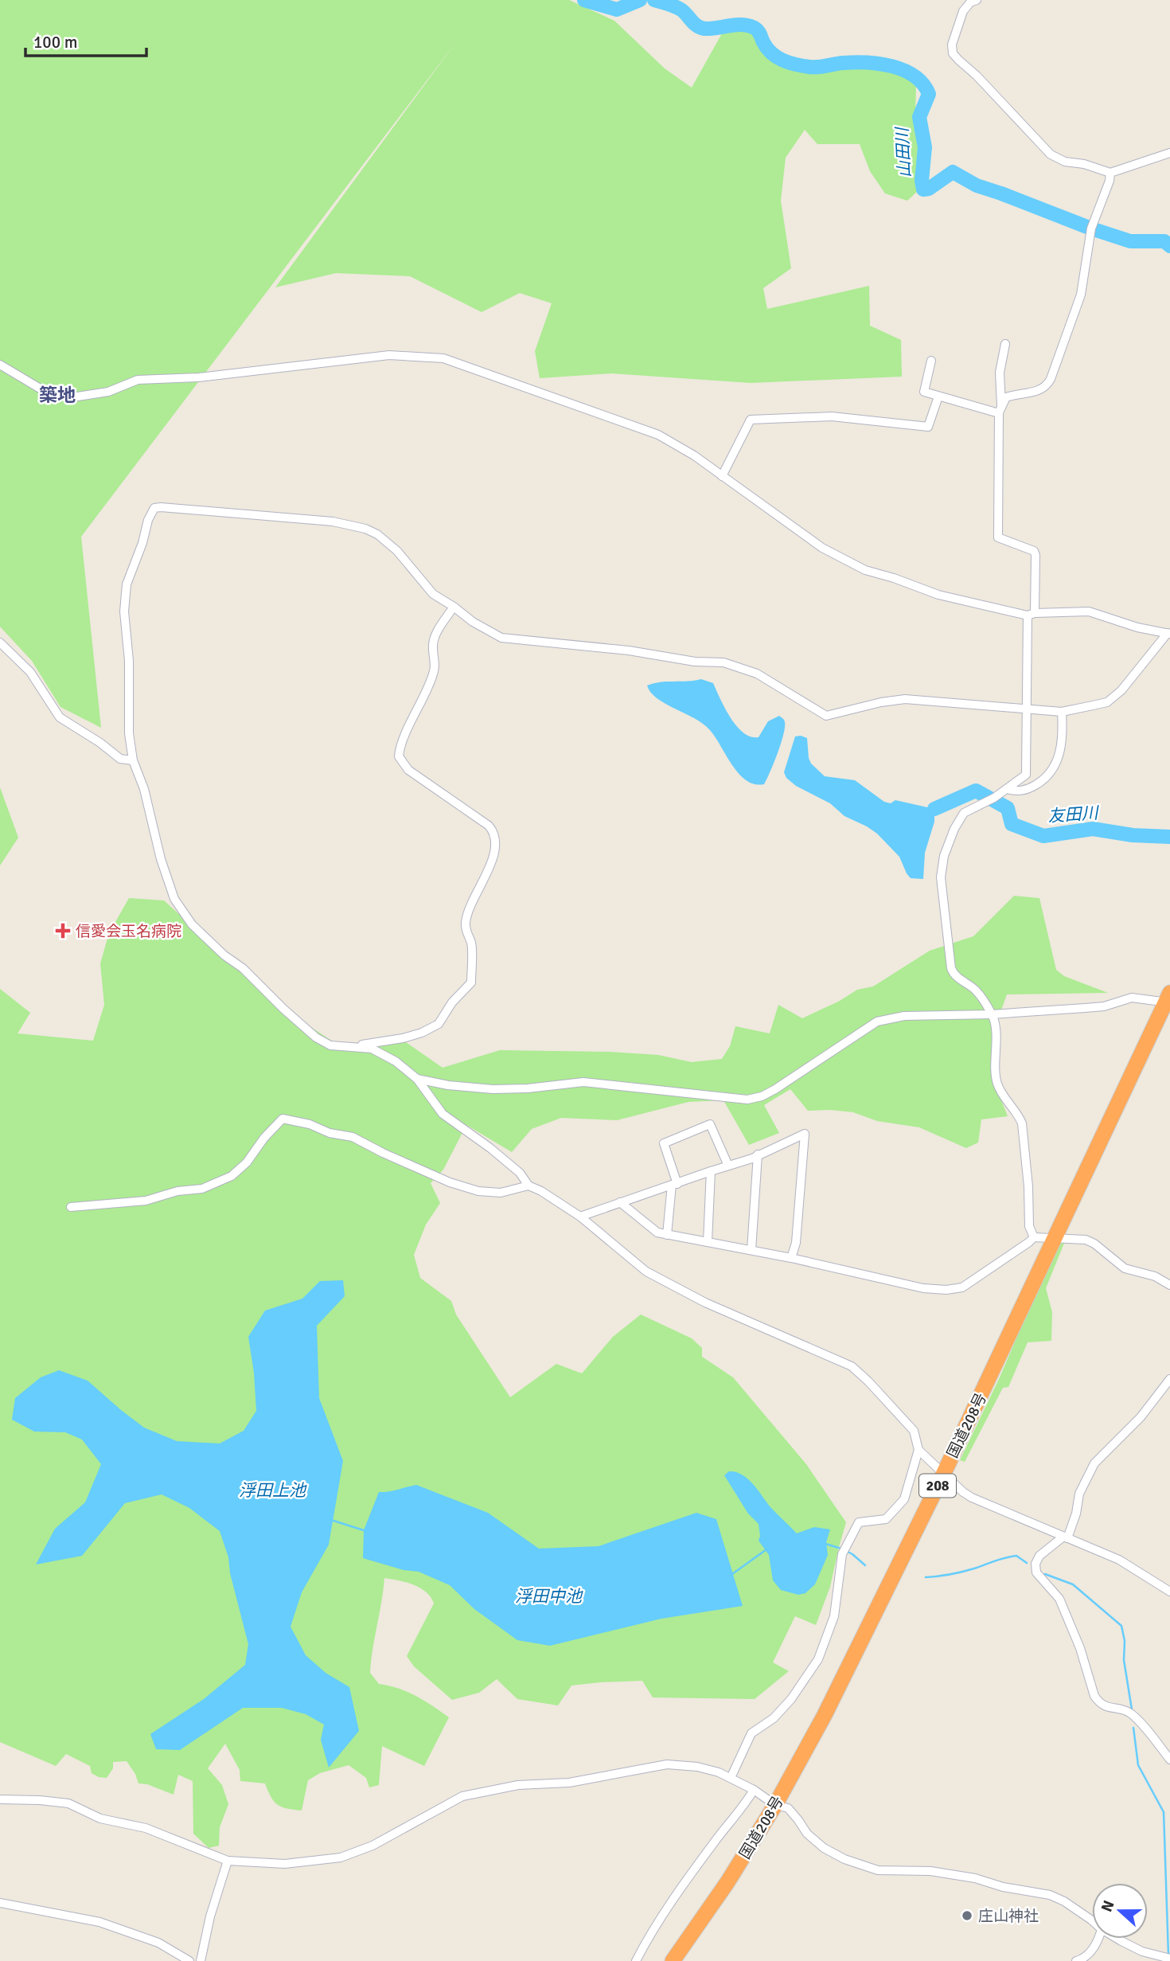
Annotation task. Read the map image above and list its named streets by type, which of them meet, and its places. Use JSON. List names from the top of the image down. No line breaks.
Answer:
{"streets":{"highway":["国道208号","208"]},"districts":["築地"],"water":["山田川","友田川","浮田上池","浮田中池"],"places":{"health":["信愛会玉名病院"],"other":["庄山神社"]},"scale_bar":"100 m","north":"left"}
